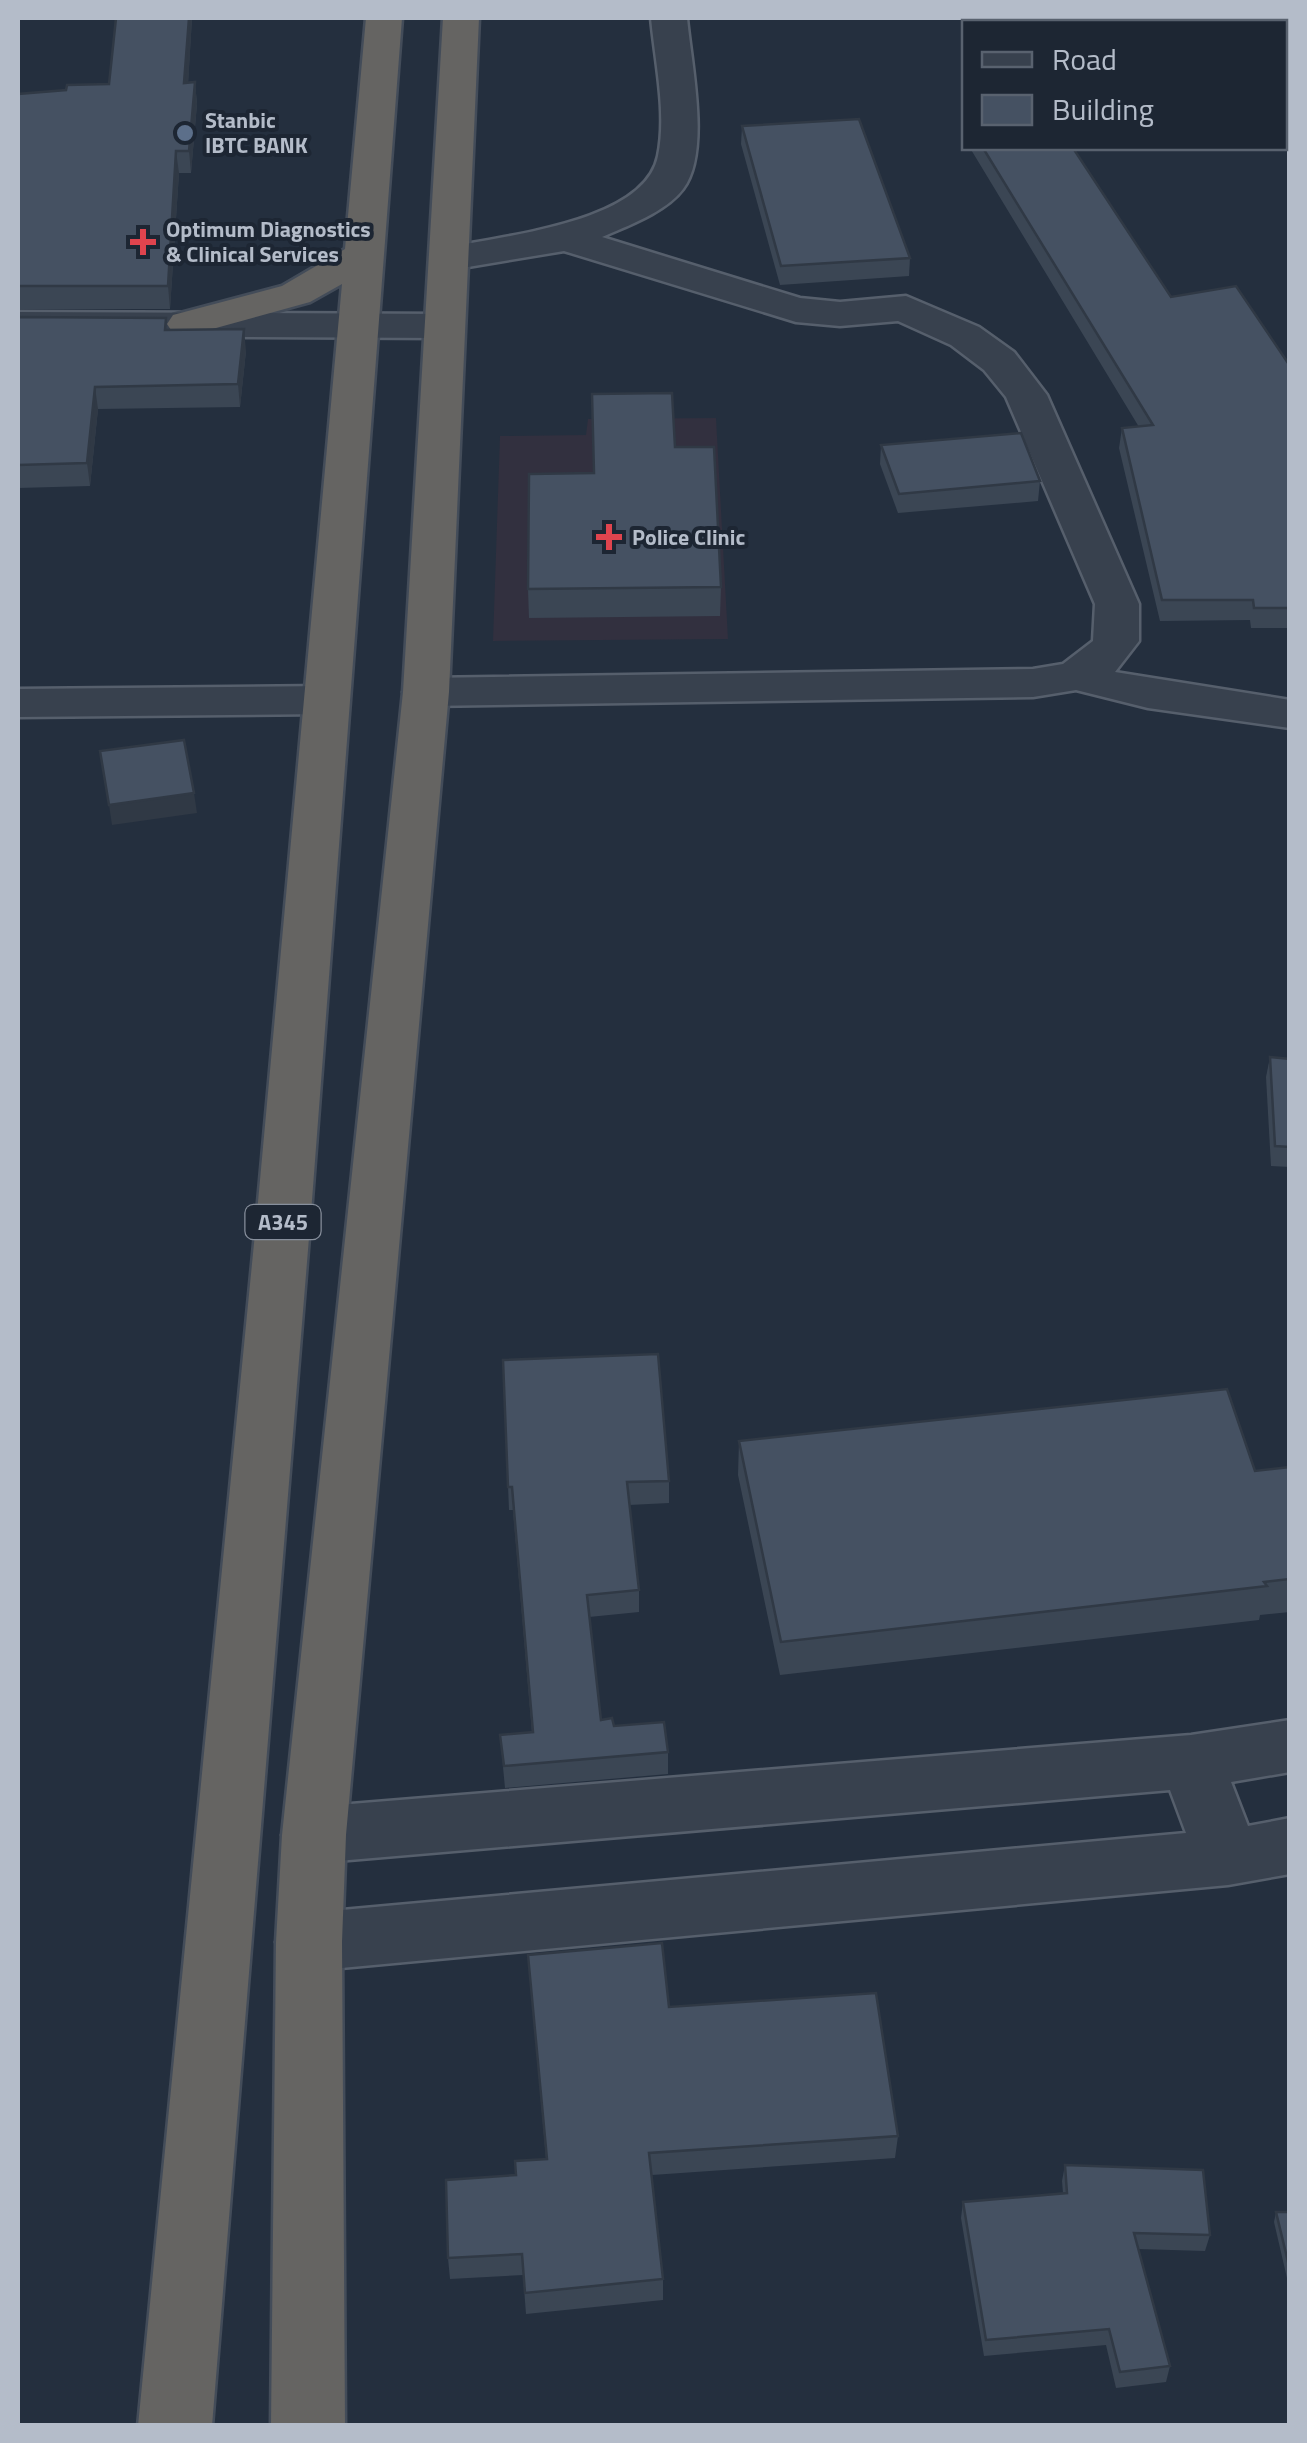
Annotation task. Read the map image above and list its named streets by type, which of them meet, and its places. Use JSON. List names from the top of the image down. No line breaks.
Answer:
{"streets":{"highway":["A345"]},"places":{"other":["Stanbic IBTC BANK"],"health":["Optimum Diagnostics & Clinical Services","Police Clinic"]},"legend":["Road","Building"]}
